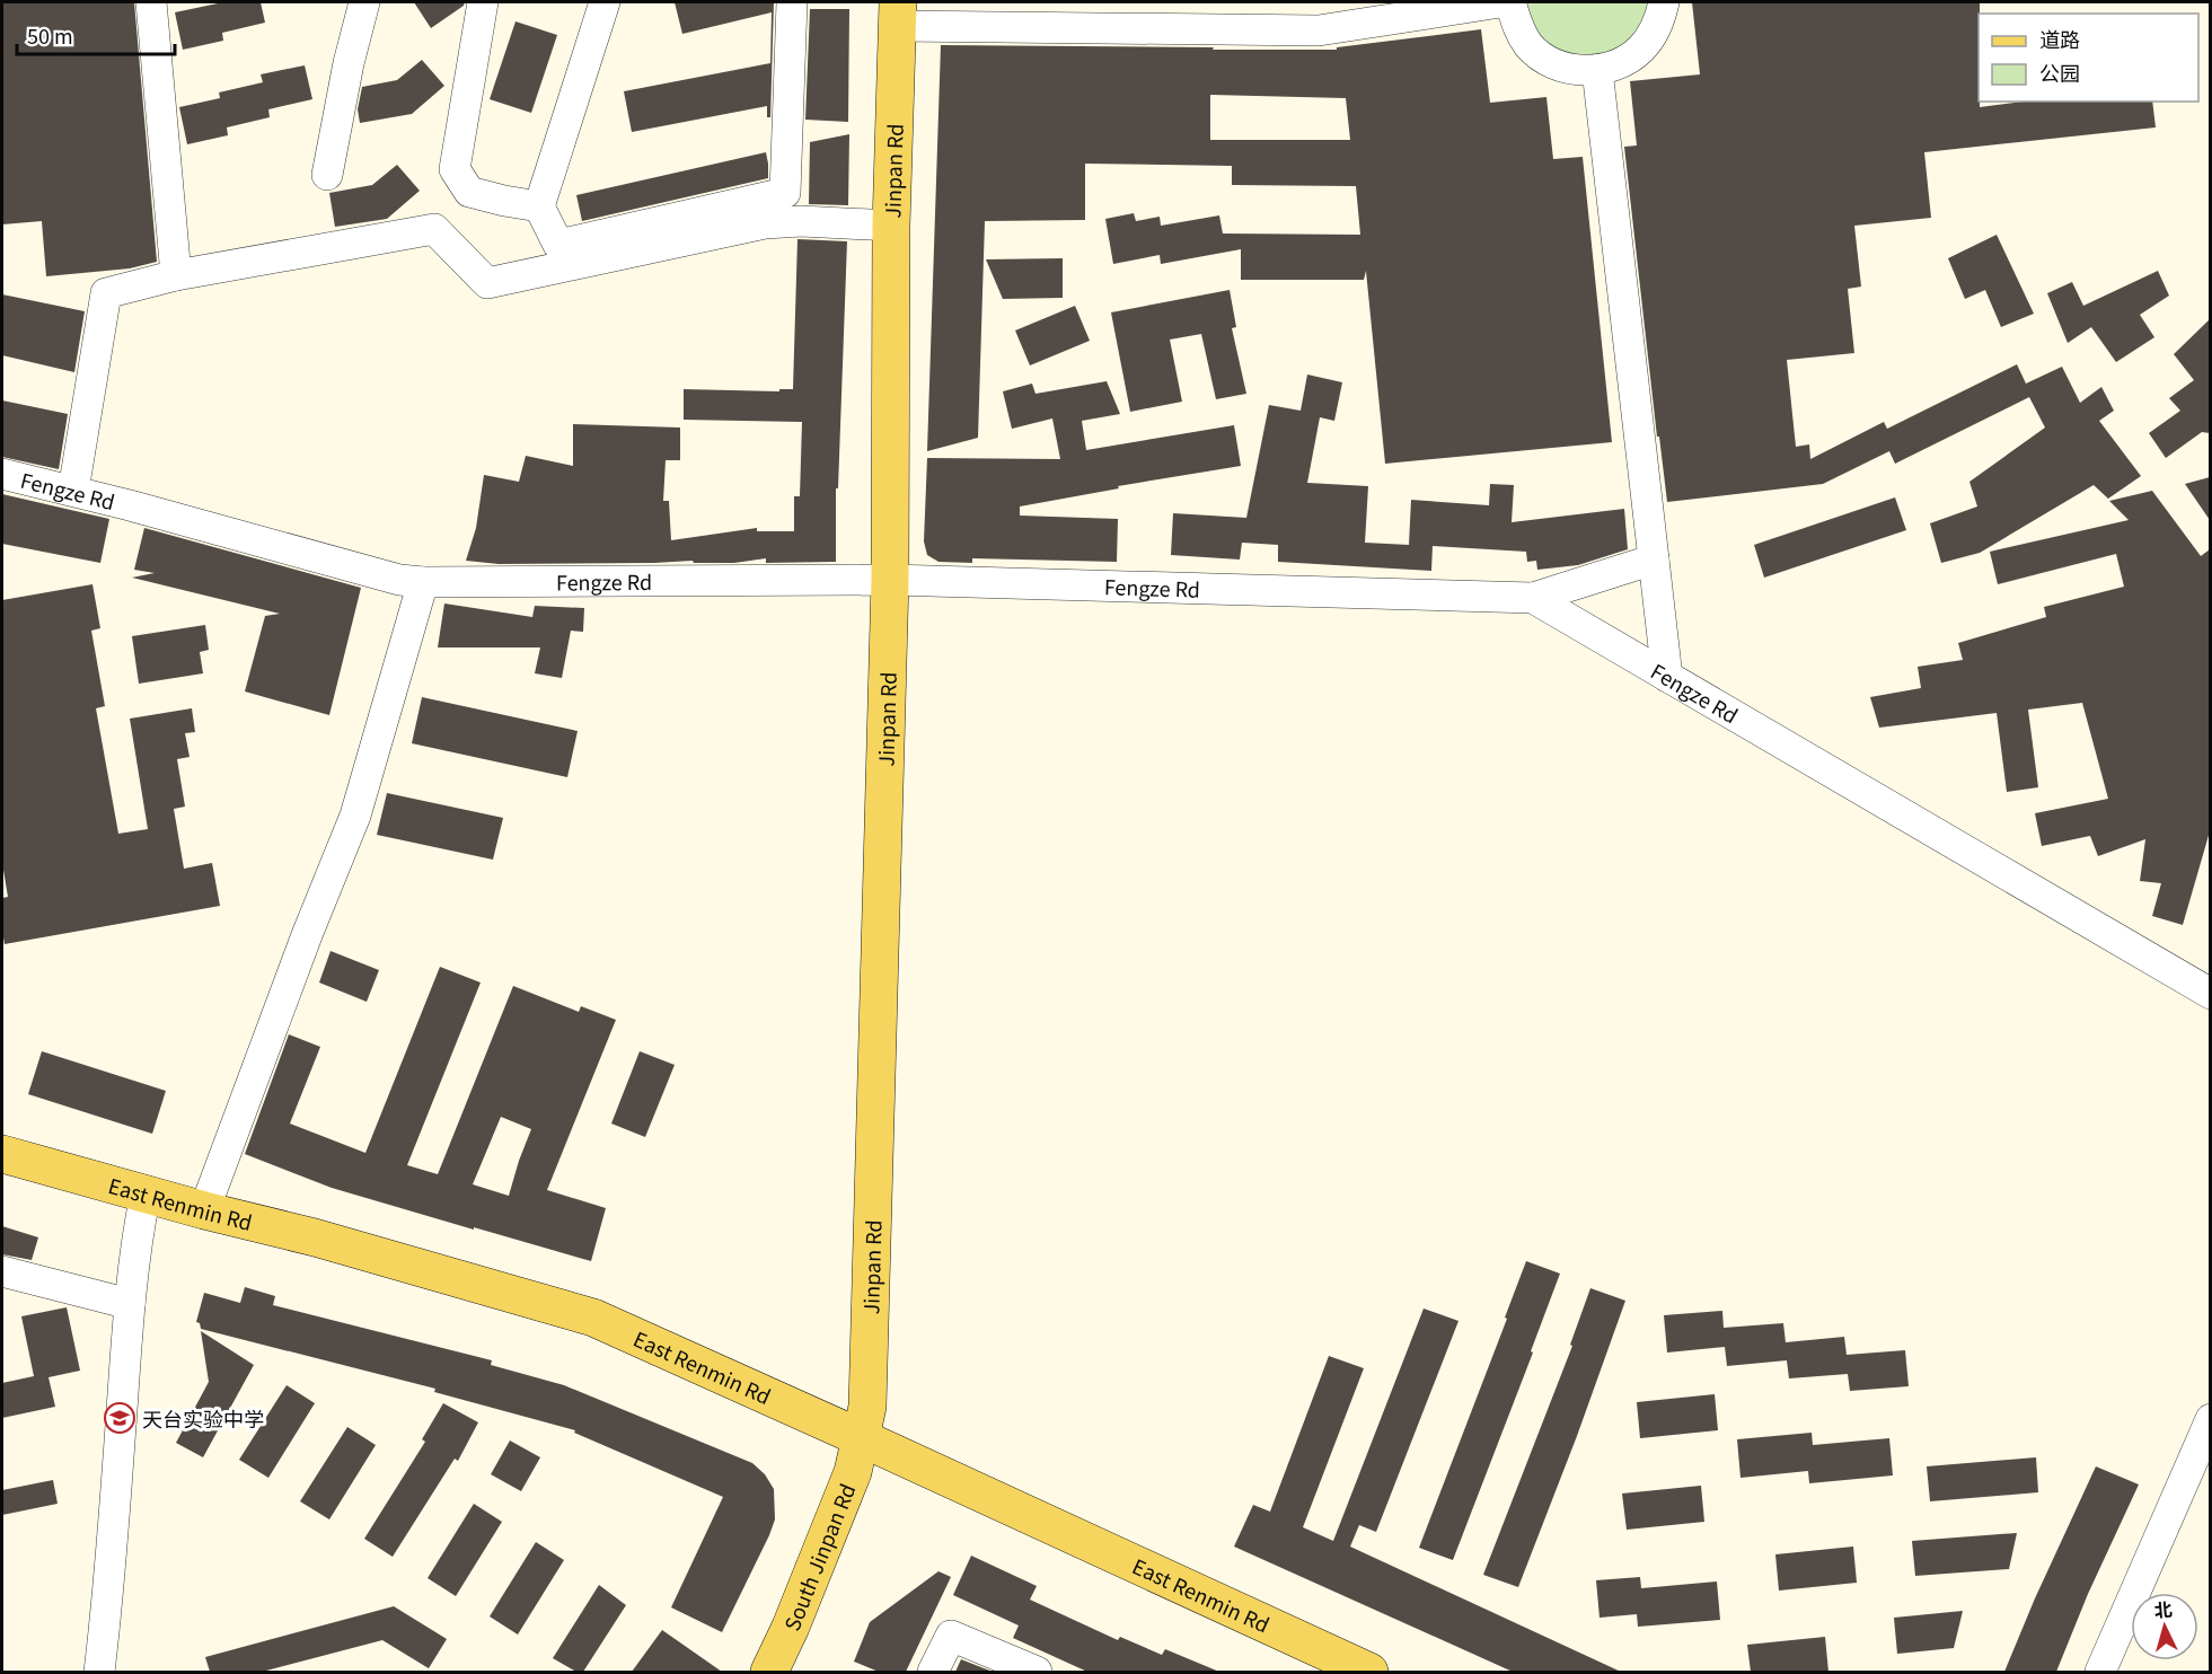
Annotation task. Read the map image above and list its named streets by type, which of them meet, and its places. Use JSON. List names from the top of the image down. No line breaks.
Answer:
{"streets":{"main road":["Jinpan Rd","East Renmin Rd","South Jinpan Rd"],"street":["Fengze Rd"]},"crossings":[["Jinpan Rd","Fengze Rd"],["Jinpan Rd","East Renmin Rd"],["Jinpan Rd","South Jinpan Rd"],["East Renmin Rd","South Jinpan Rd"]],"places":{"school or university":["天台实验中学"]},"legend":["道路","公园"],"scale_bar":"50 m","north":"top"}
